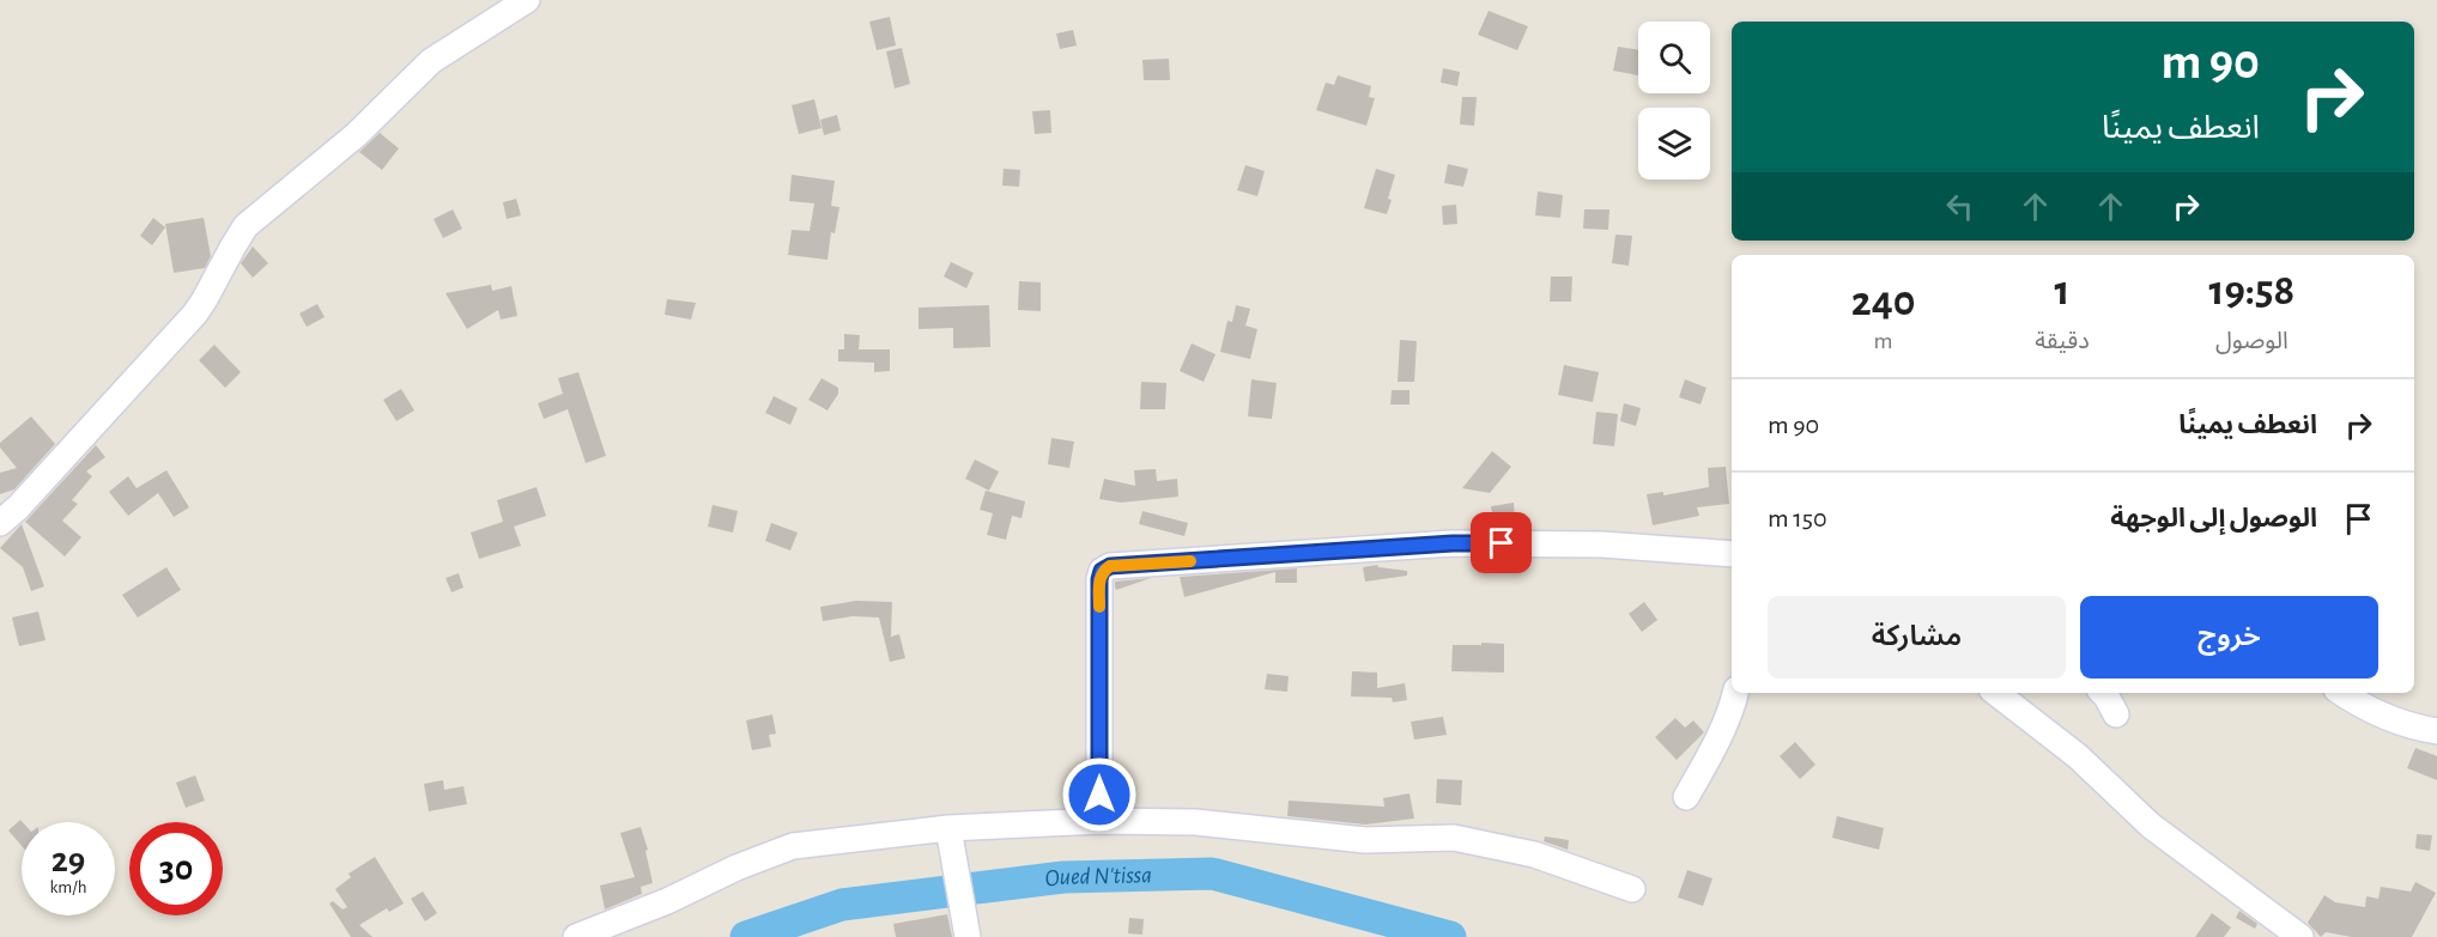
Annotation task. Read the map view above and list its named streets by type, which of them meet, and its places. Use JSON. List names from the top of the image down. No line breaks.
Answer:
{"water":["Oued N'tissa"],"page":{"turn":["90 m","انعطف يمينًا"],"eta":["19:58","الوصول","1","دقيقة","240","m"],"list":[{"name":"انعطف يمينًا","value":"90 m"},{"name":"الوصول إلى الوجهة","value":"150 m"}],"buttons":["خروج","مشاركة"],"speed":"29 km/h","limit":"30"}}
